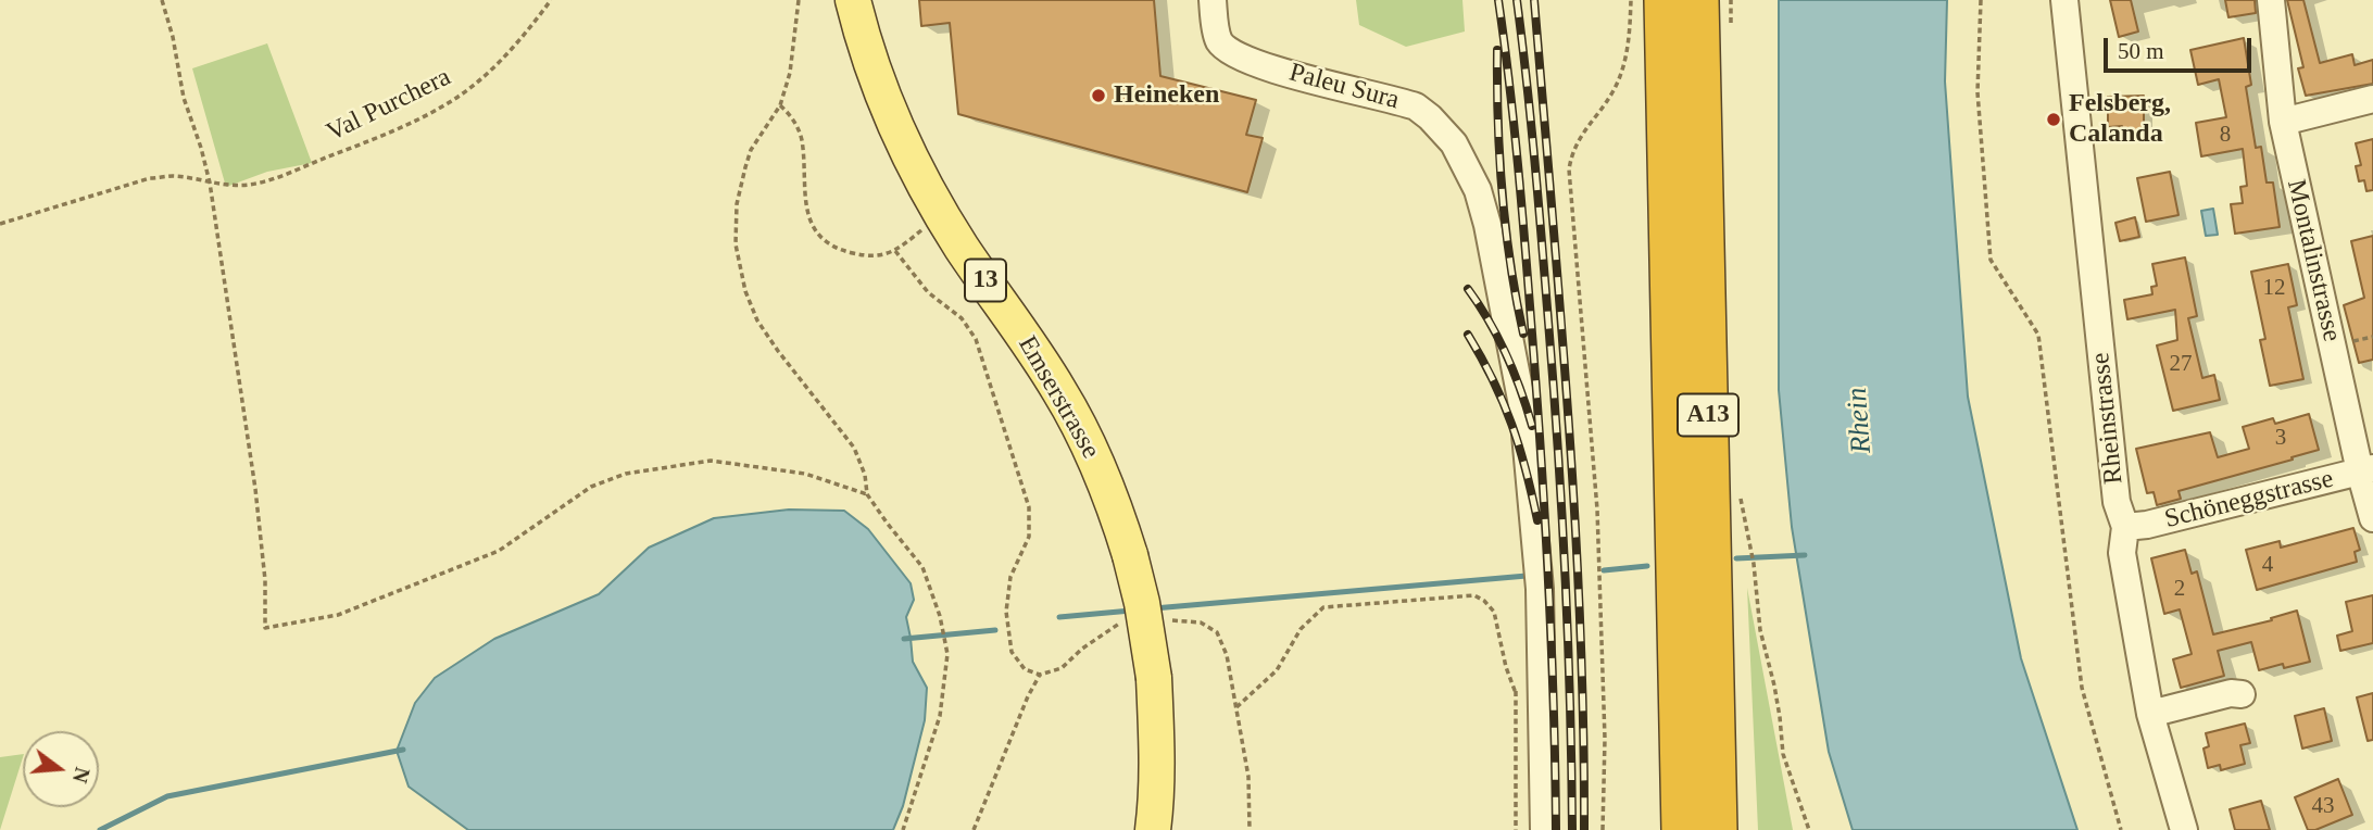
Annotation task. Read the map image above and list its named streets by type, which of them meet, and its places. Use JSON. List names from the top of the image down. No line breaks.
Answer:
{"streets":{"highway":["A13"],"main road":["13","Emserstrasse"],"street":["Paleu Sura","Montalinstrasse","Rheinstrasse","Schöneggstrasse"],"path":["Val Purchera"]},"crossings":[["Montalinstrasse","Schöneggstrasse"],["Rheinstrasse","Schöneggstrasse"]],"water":["Rhein"],"places":["Heineken","Felsberg, Calanda"],"house_numbers":["8","12","27","3","4","2","43"],"scale_bar":"50 m","north":"right"}
